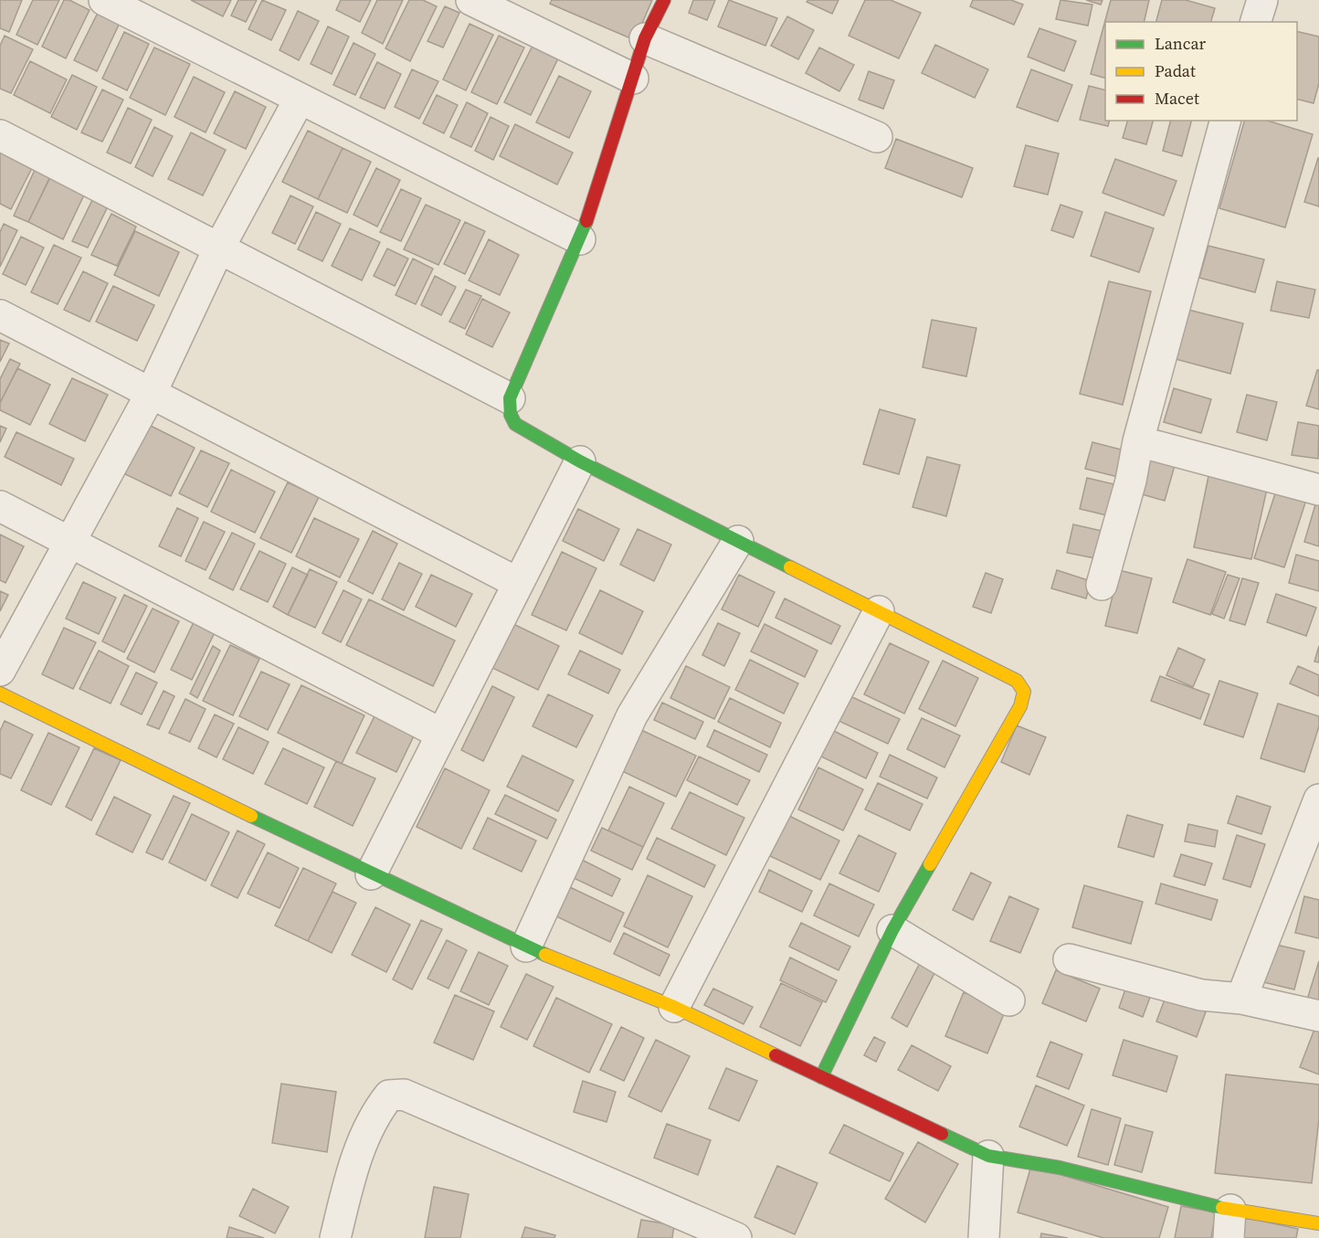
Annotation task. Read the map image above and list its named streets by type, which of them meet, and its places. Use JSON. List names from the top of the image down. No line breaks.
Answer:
{"legend":["Lancar","Padat","Macet"]}
